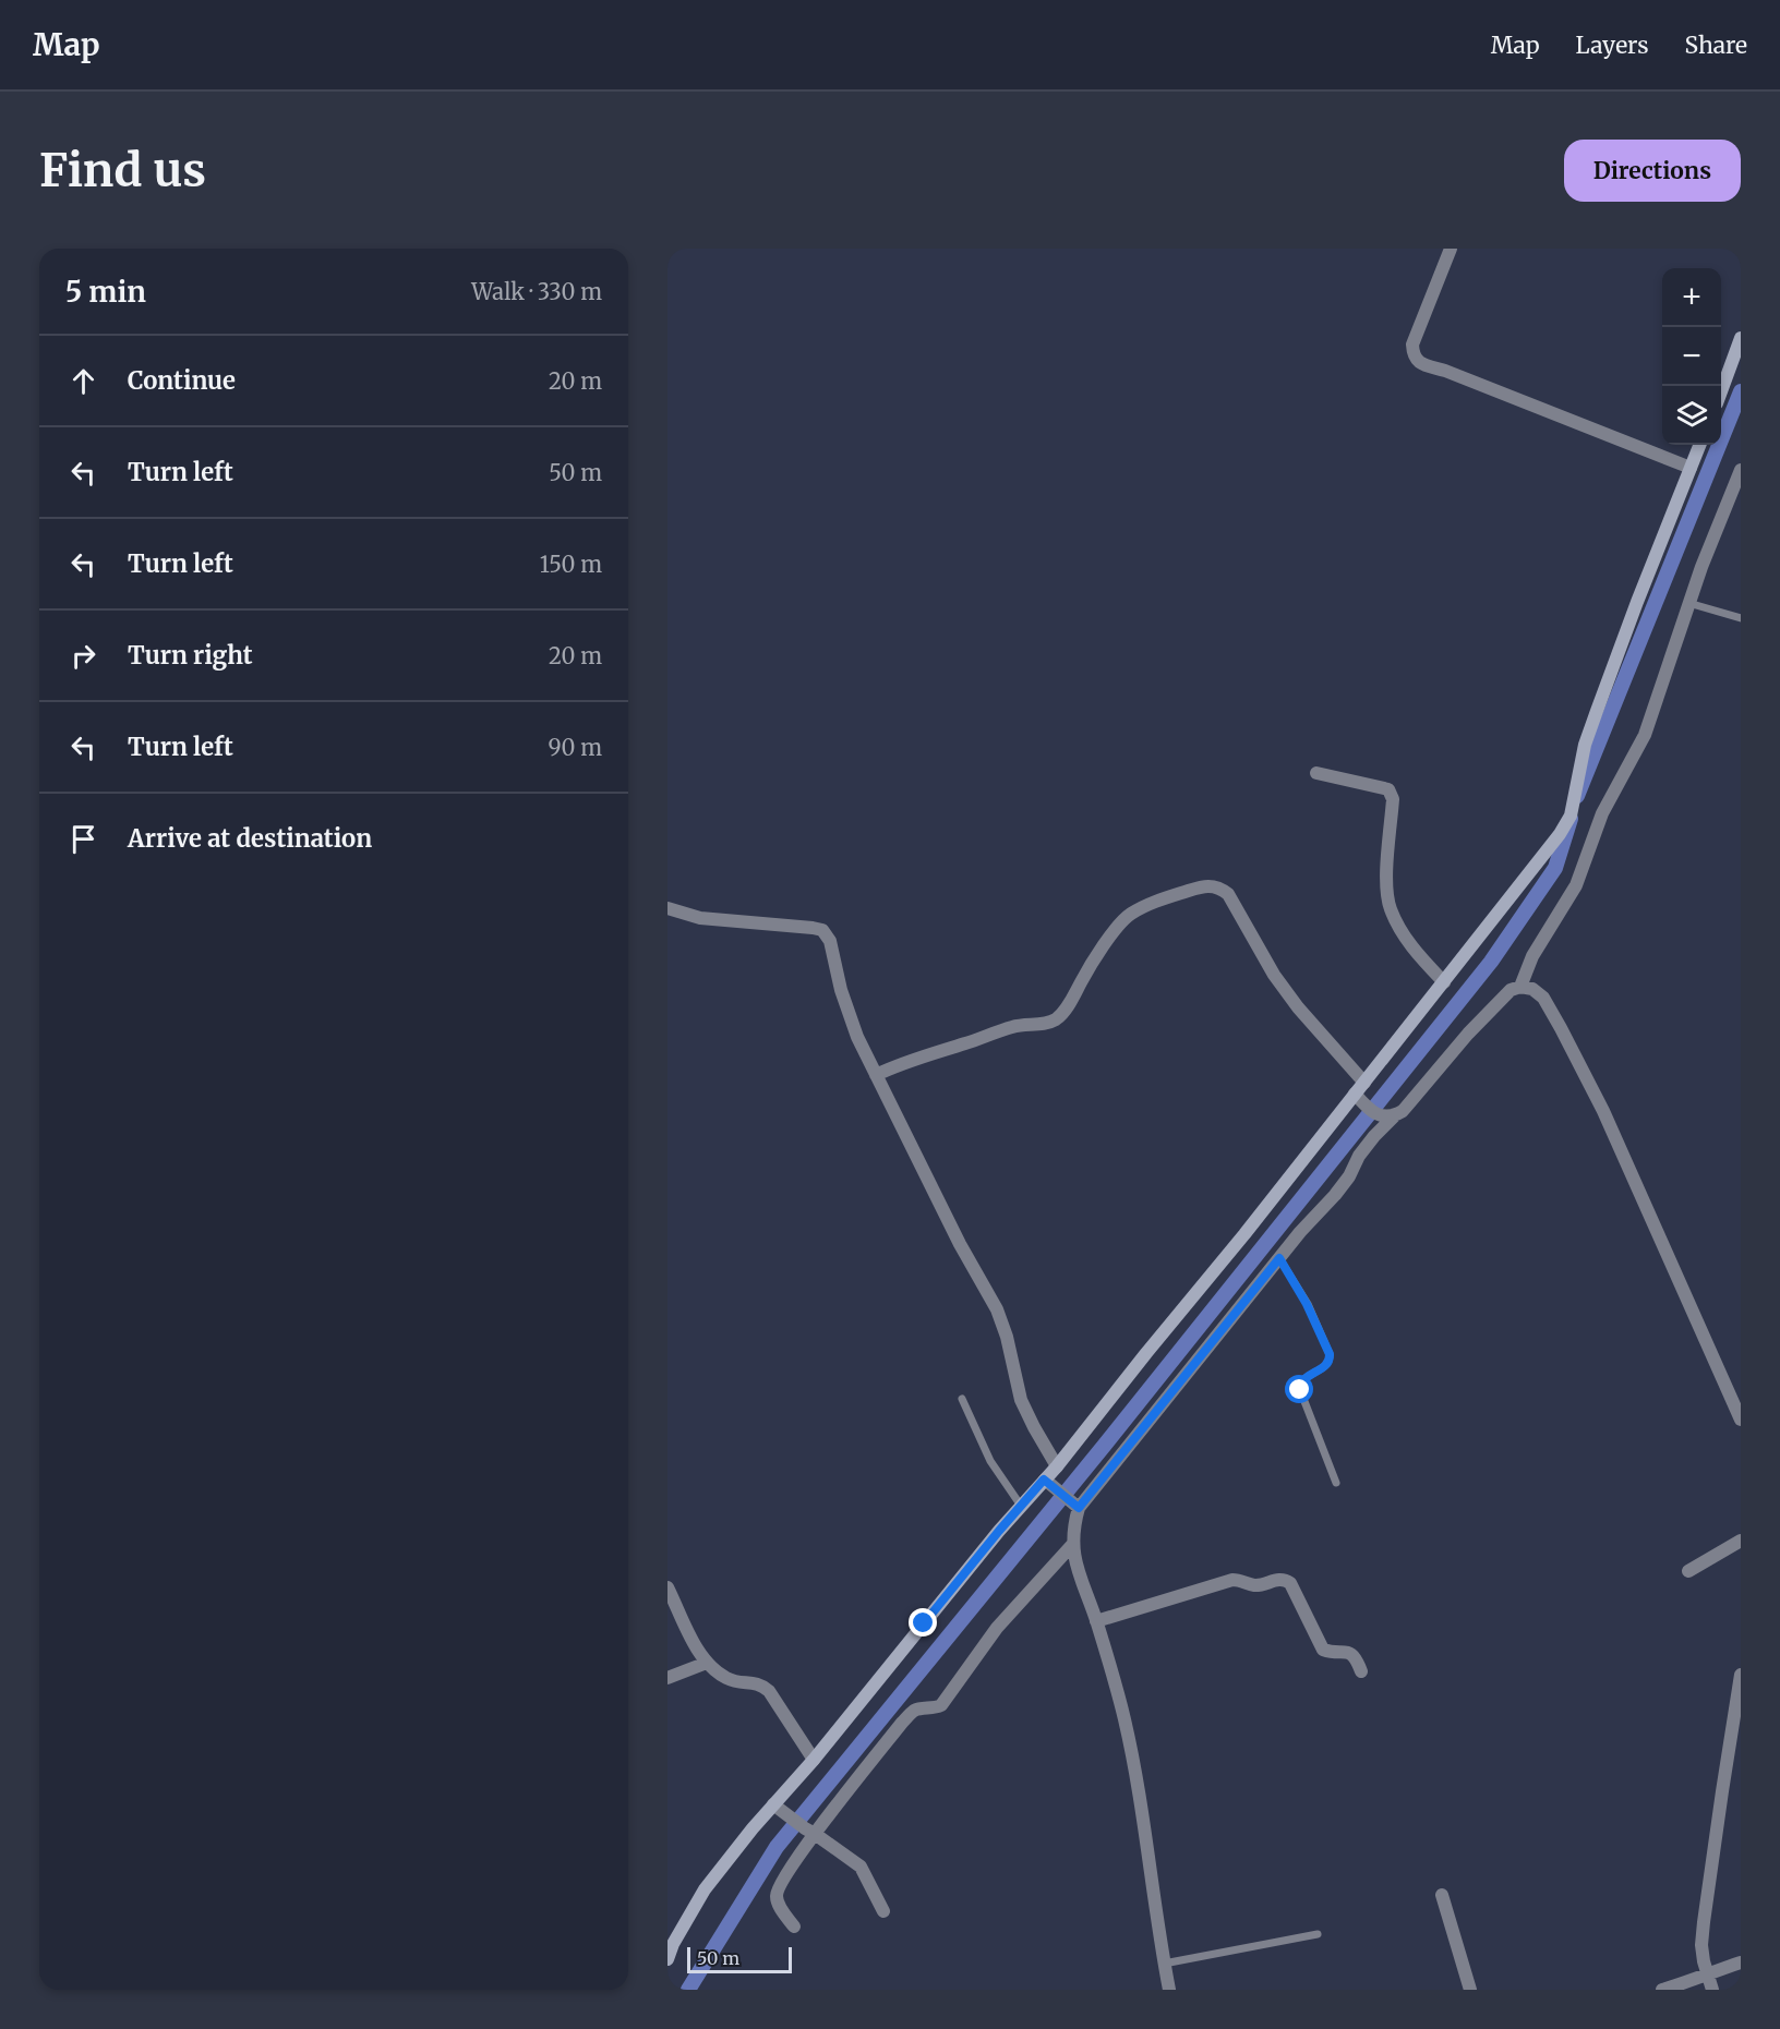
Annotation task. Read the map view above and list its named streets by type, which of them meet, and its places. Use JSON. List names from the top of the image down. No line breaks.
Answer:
{"scale_bar":"50 m","page":{"header":"Map","nav":["Map","Layers","Share"],"buttons":"Directions","title":"Find us","heading":["5 min","Walk · 330 m"],"map_buttons":["+","−"],"list":[["Continue","20 m"],["Turn left","50 m"],["Turn left","150 m"],["Turn right","20 m"],["Turn left","90 m"],"Arrive at destination"],"scale":"50 m"}}
